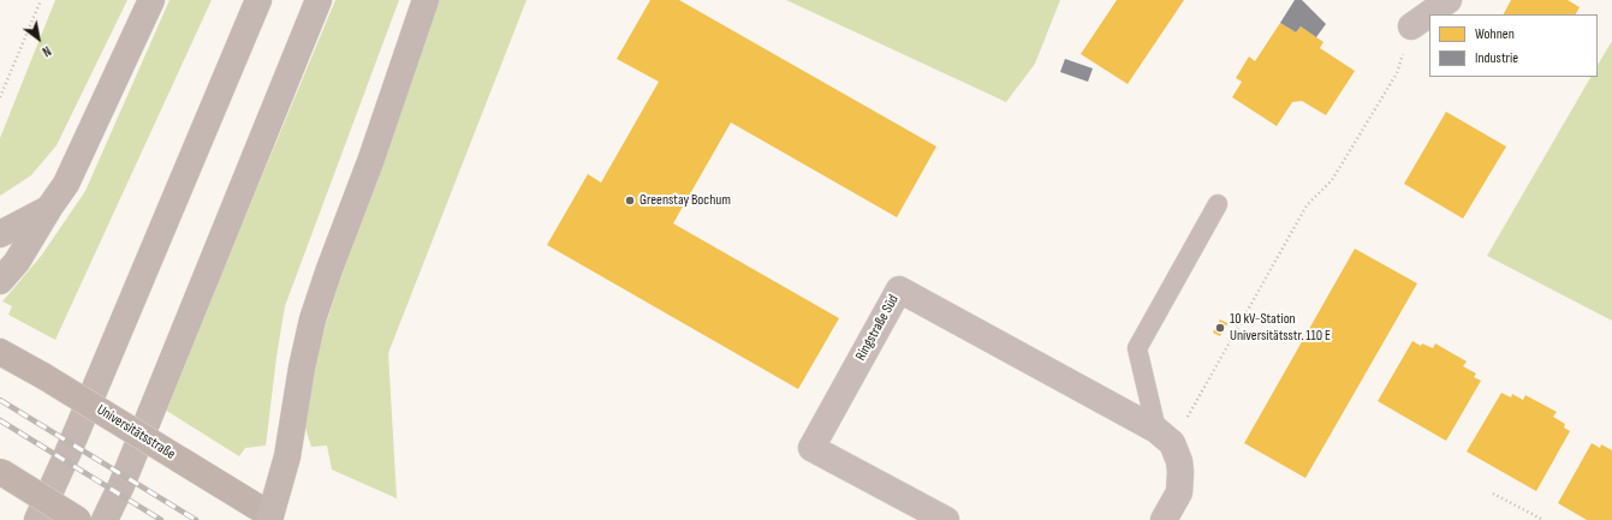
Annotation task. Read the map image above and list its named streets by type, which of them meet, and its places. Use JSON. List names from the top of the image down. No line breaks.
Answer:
{"streets":{"main road":["Universitätsstraße"],"street":["Ringstraße Süd"]},"places":["Greenstay Bochum","10 kV-Station Universitätsstr. 110 E"],"legend":["Wohnen","Industrie"],"north":"bottom right"}
